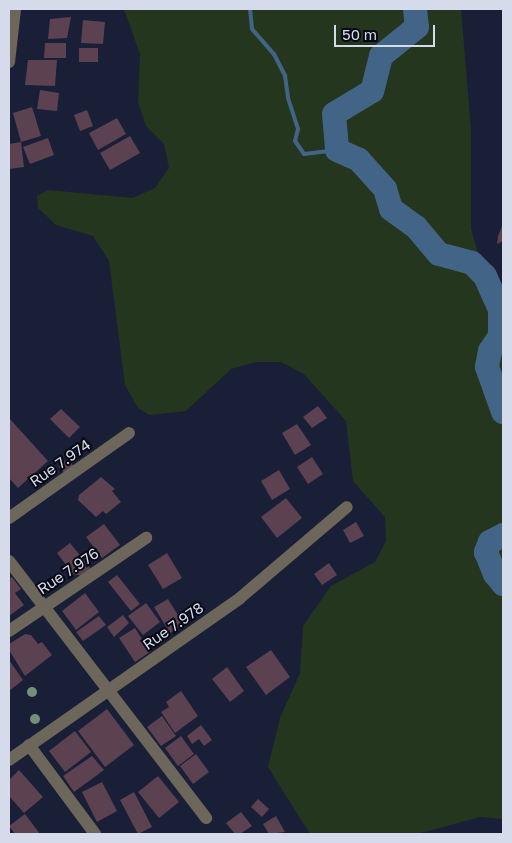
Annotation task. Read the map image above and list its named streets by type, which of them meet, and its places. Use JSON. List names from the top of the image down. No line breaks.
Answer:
{"streets":{"street":["Rue 7.974","Rue 7.976","Rue 7.978"]},"scale_bar":"50 m"}
